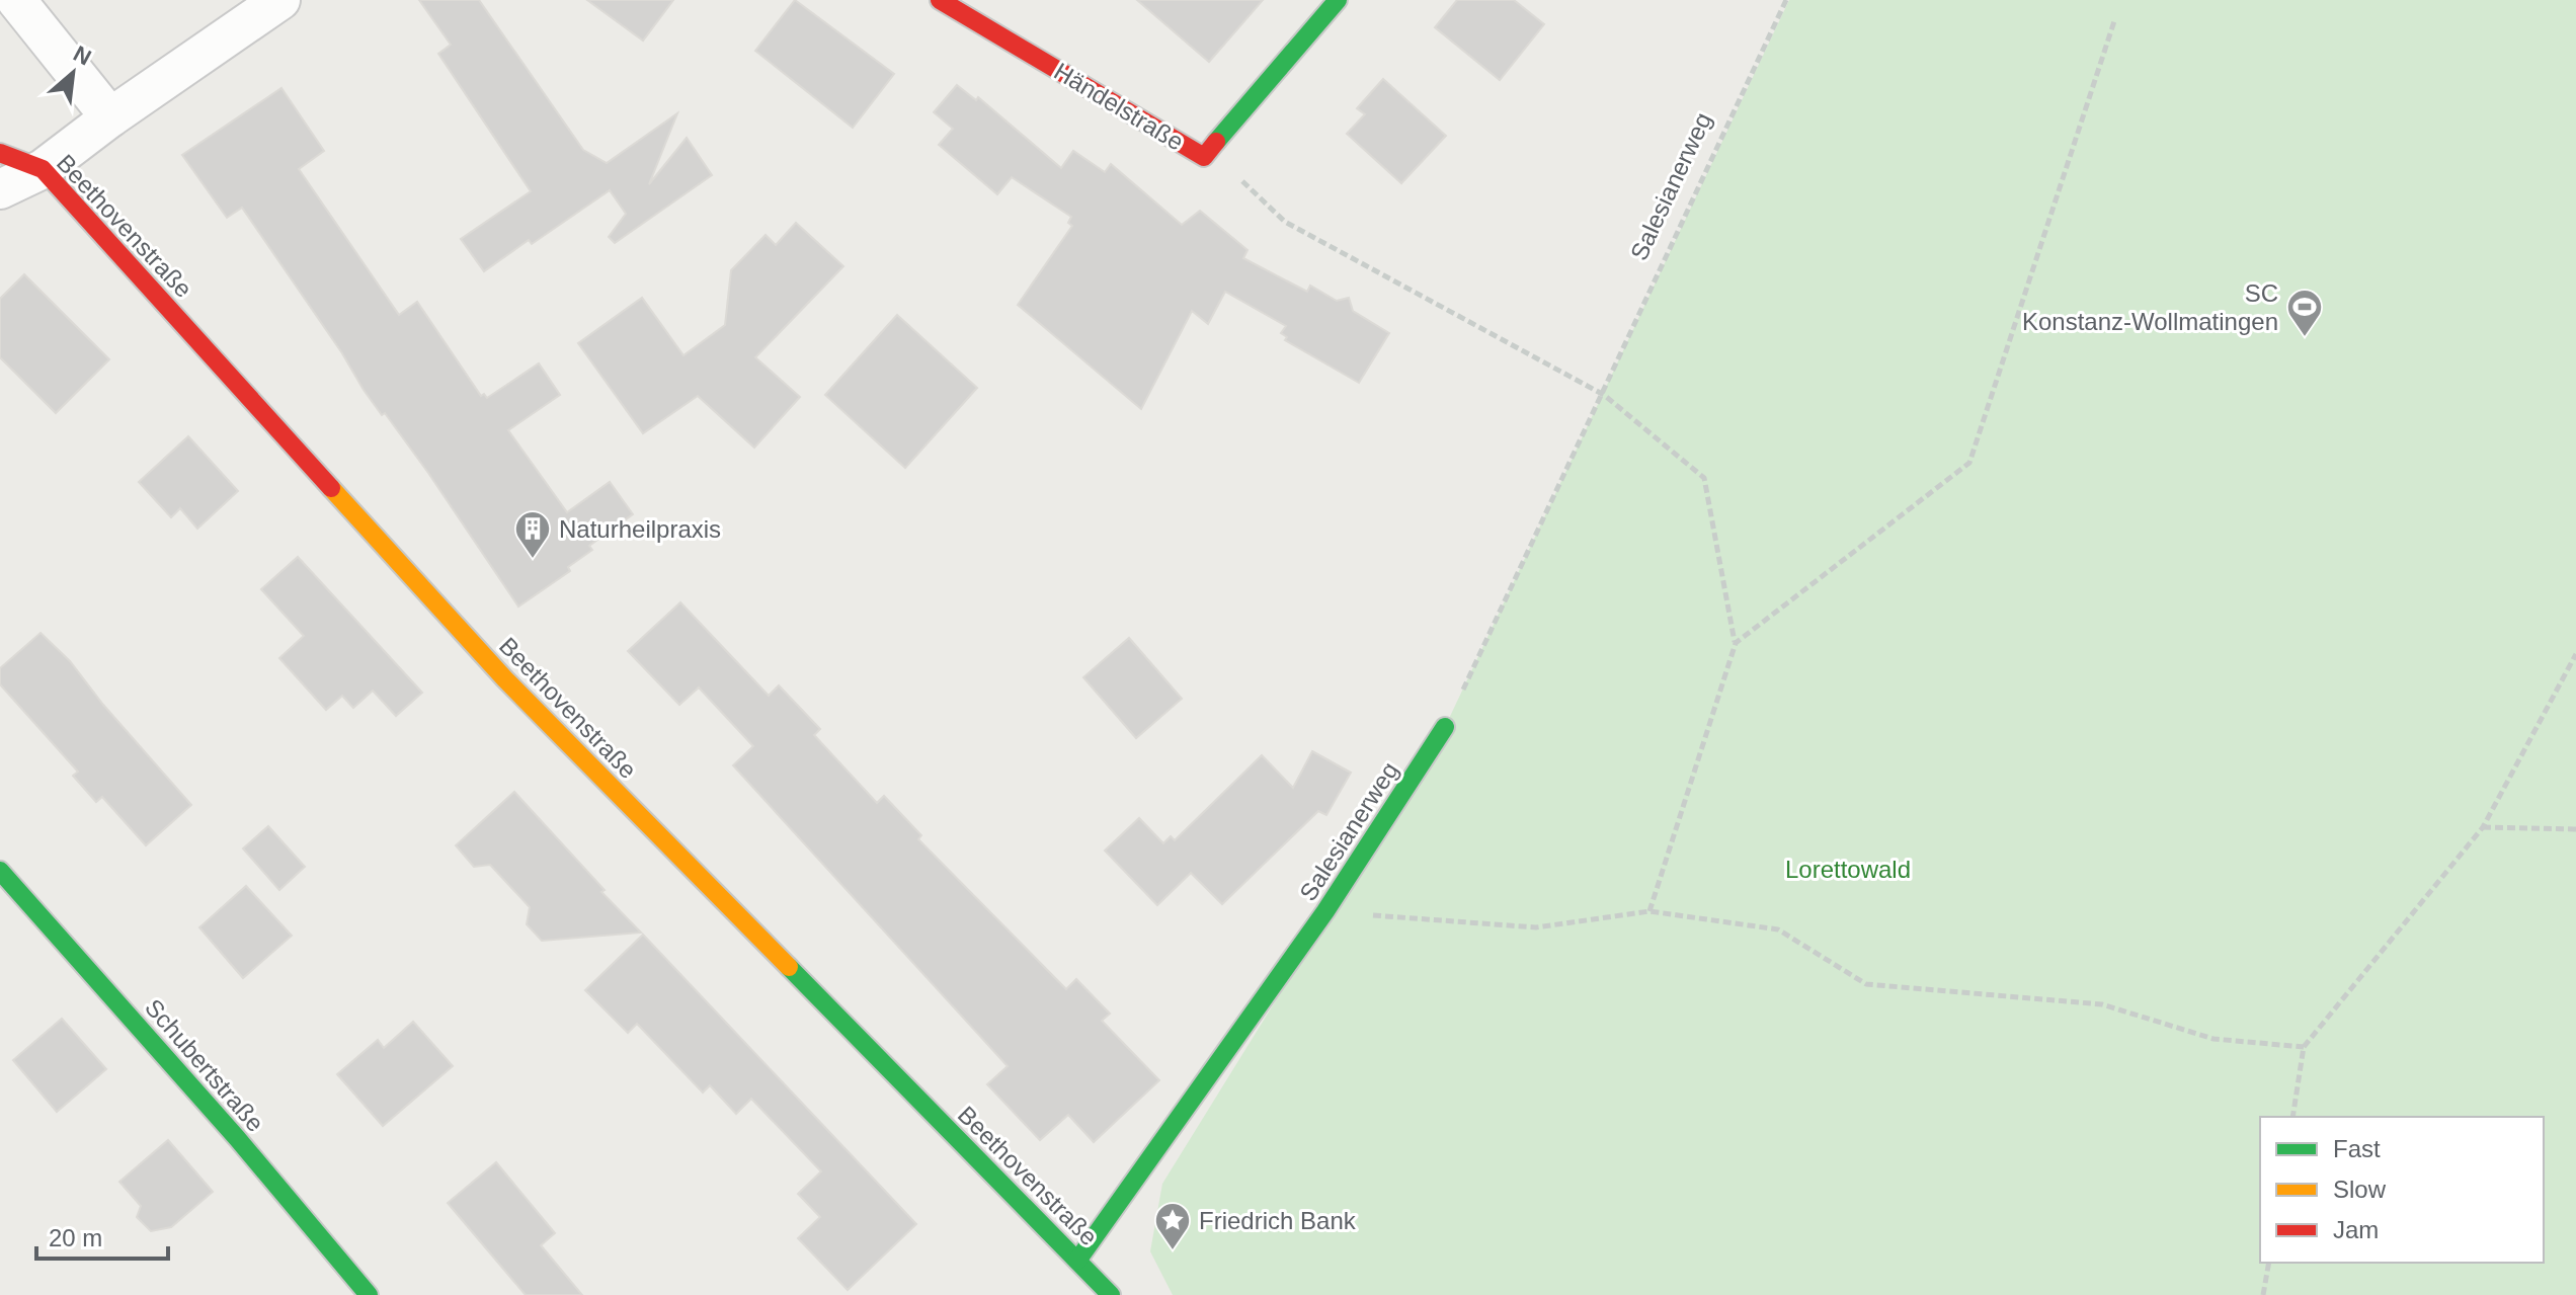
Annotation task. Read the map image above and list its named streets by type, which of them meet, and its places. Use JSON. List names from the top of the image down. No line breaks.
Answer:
{"streets":{"street":["Händelstraße","Salesianerweg","Beethovenstraße","Schubertstraße"]},"crossings":[["Salesianerweg","Beethovenstraße"]],"parks":["Lorettowald"],"places":{"sports":["SC Konstanz-Wollmatingen"],"building":["Naturheilpraxis"],"place":["Friedrich Bank"]},"legend":["Fast","Slow","Jam"],"scale_bar":"20 m","north":"top right"}
